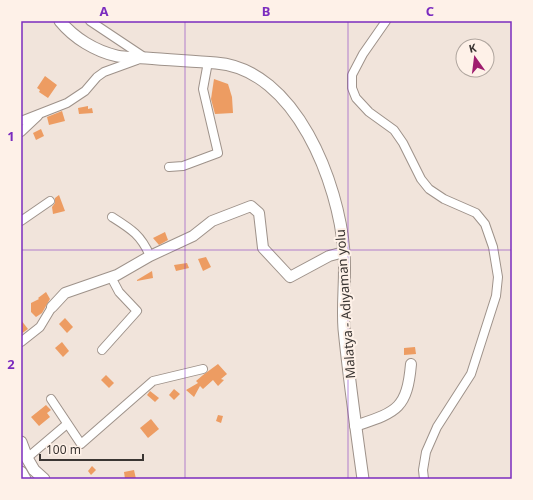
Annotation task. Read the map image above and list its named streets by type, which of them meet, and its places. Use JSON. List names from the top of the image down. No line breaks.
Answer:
{"streets":{"main road":["Malatya - Adıyaman yolu"]},"scale_bar":"100 m","north":"top","grid":{"columns":["A","B","C"],"rows":["1","2"]}}
